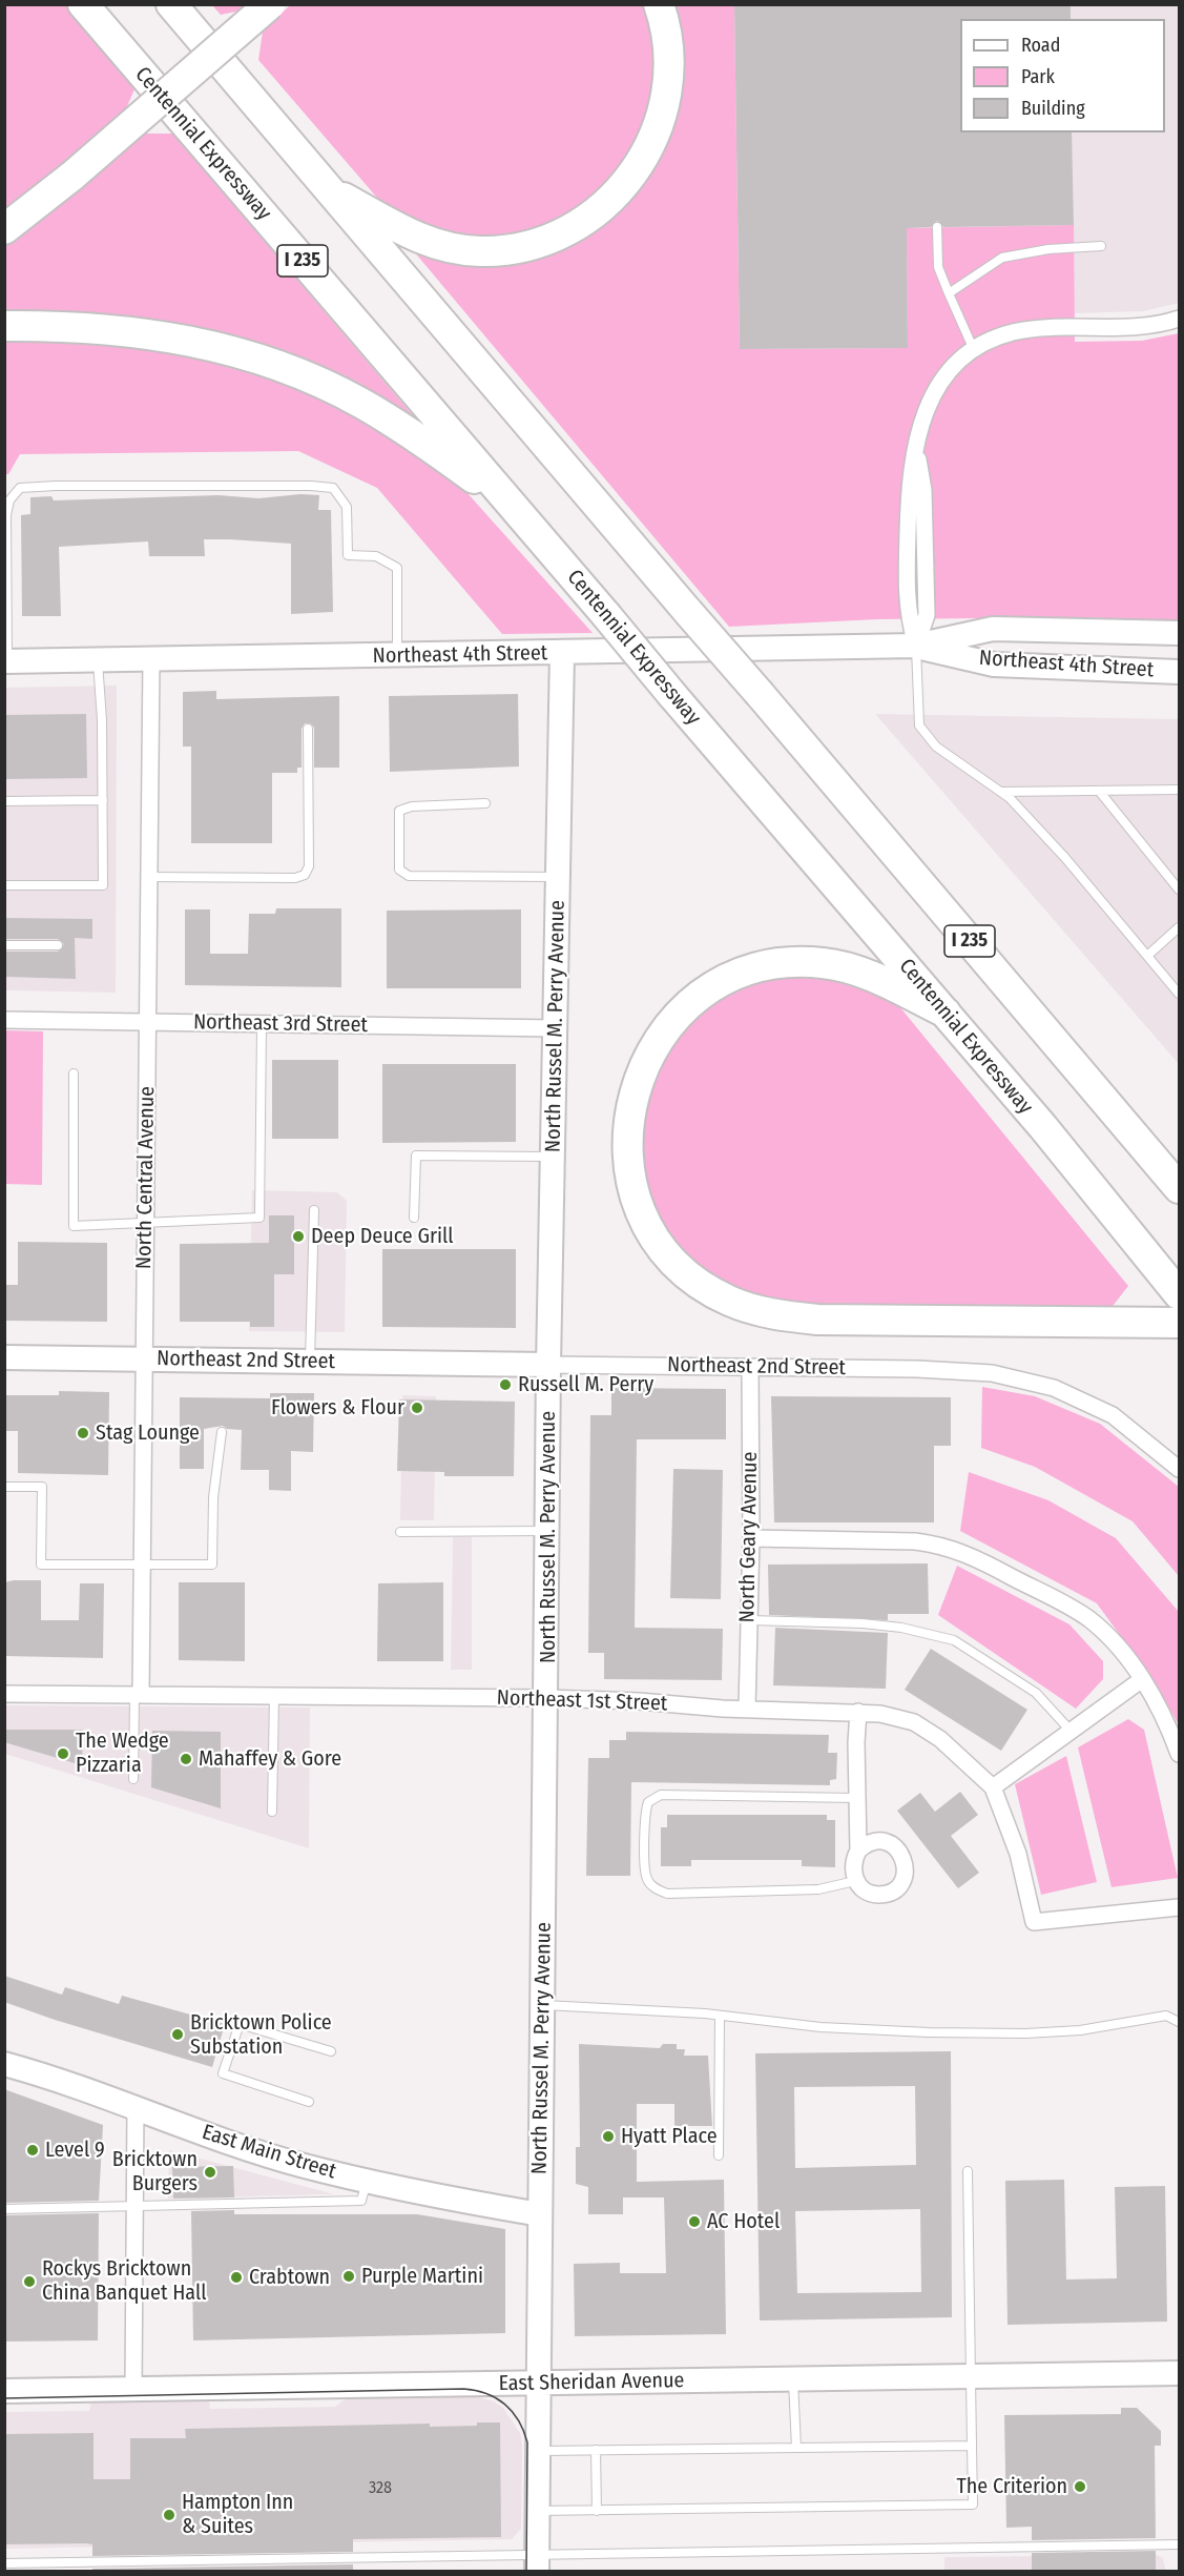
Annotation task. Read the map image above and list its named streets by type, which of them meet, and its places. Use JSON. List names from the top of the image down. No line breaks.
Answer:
{"streets":{"highway":["Centennial Expressway","I 235"],"street":["Northeast 4th Street","Northeast 3rd Street","North Russel M. Perry Avenue","North Central Avenue","Northeast 2nd Street","North Geary Avenue","Northeast 1st Street","East Main Street","East Sheridan Avenue"]},"crossings":[["Northeast 4th Street","North Russel M. Perry Avenue"],["Northeast 4th Street","North Central Avenue"],["Northeast 3rd Street","North Russel M. Perry Avenue"],["Northeast 3rd Street","North Central Avenue"],["North Russel M. Perry Avenue","Northeast 2nd Street"],["North Russel M. Perry Avenue","Northeast 1st Street"],["North Russel M. Perry Avenue","East Main Street"],["North Russel M. Perry Avenue","East Sheridan Avenue"],["North Central Avenue","Northeast 2nd Street"],["North Central Avenue","Northeast 1st Street"],["Northeast 2nd Street","North Geary Avenue"],["North Geary Avenue","Northeast 1st Street"]],"places":["Deep Deuce Grill","Russell M. Perry","Flowers & Flour","Stag Lounge","The Wedge Pizzaria","Mahaffey & Gore","Bricktown Police Substation","Hyatt Place","Level 9","Bricktown Burgers","AC Hotel","Purple Martini","Crabtown","Rockys Bricktown China Banquet Hall","The Criterion","Hampton Inn & Suites"],"house_numbers":["328"],"legend":["Road","Park","Building"]}
